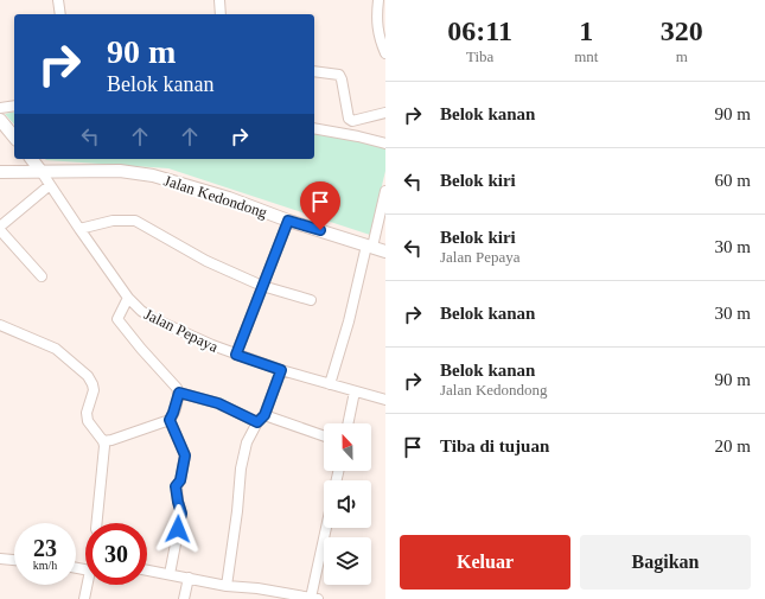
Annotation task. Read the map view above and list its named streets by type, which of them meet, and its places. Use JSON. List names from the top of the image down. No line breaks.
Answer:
{"streets":{"street":["Jalan Kedondong","Jalan Pepaya"]},"crossings":[["Jalan Kedondong","Jalan Pepaya"]],"north":"top","page":{"eta":["06:11","Tiba","1","mnt","320","m"],"turn":["90 m","Belok kanan"],"list":[{"name":"Belok kanan","value":"90 m"},{"name":"Belok kiri","value":"60 m"},{"name":"Belok kiri","note":"Jalan Pepaya","value":"30 m"},{"name":"Belok kanan","value":"30 m"},{"name":"Belok kanan","note":"Jalan Kedondong","value":"90 m"},{"name":"Tiba di tujuan","value":"20 m"}],"speed":"23 km/h","limit":"30","buttons":["Keluar","Bagikan"]}}
